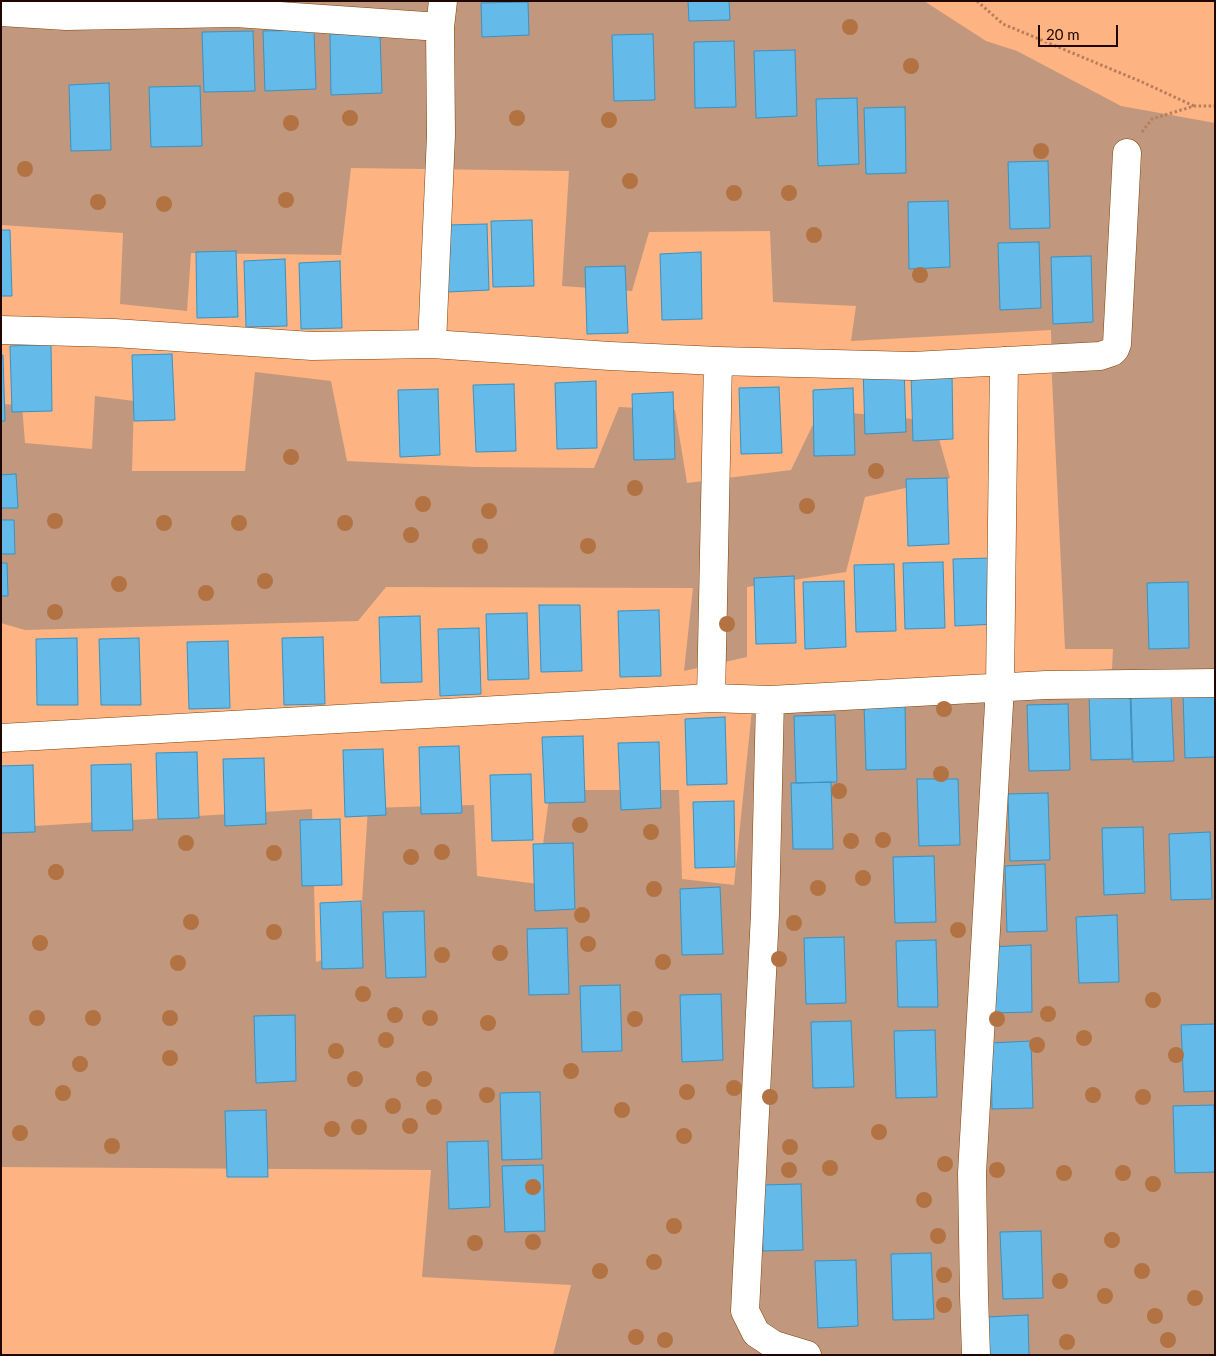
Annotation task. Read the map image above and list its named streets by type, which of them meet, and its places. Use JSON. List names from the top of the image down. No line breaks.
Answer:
{"scale_bar":"20 m"}
